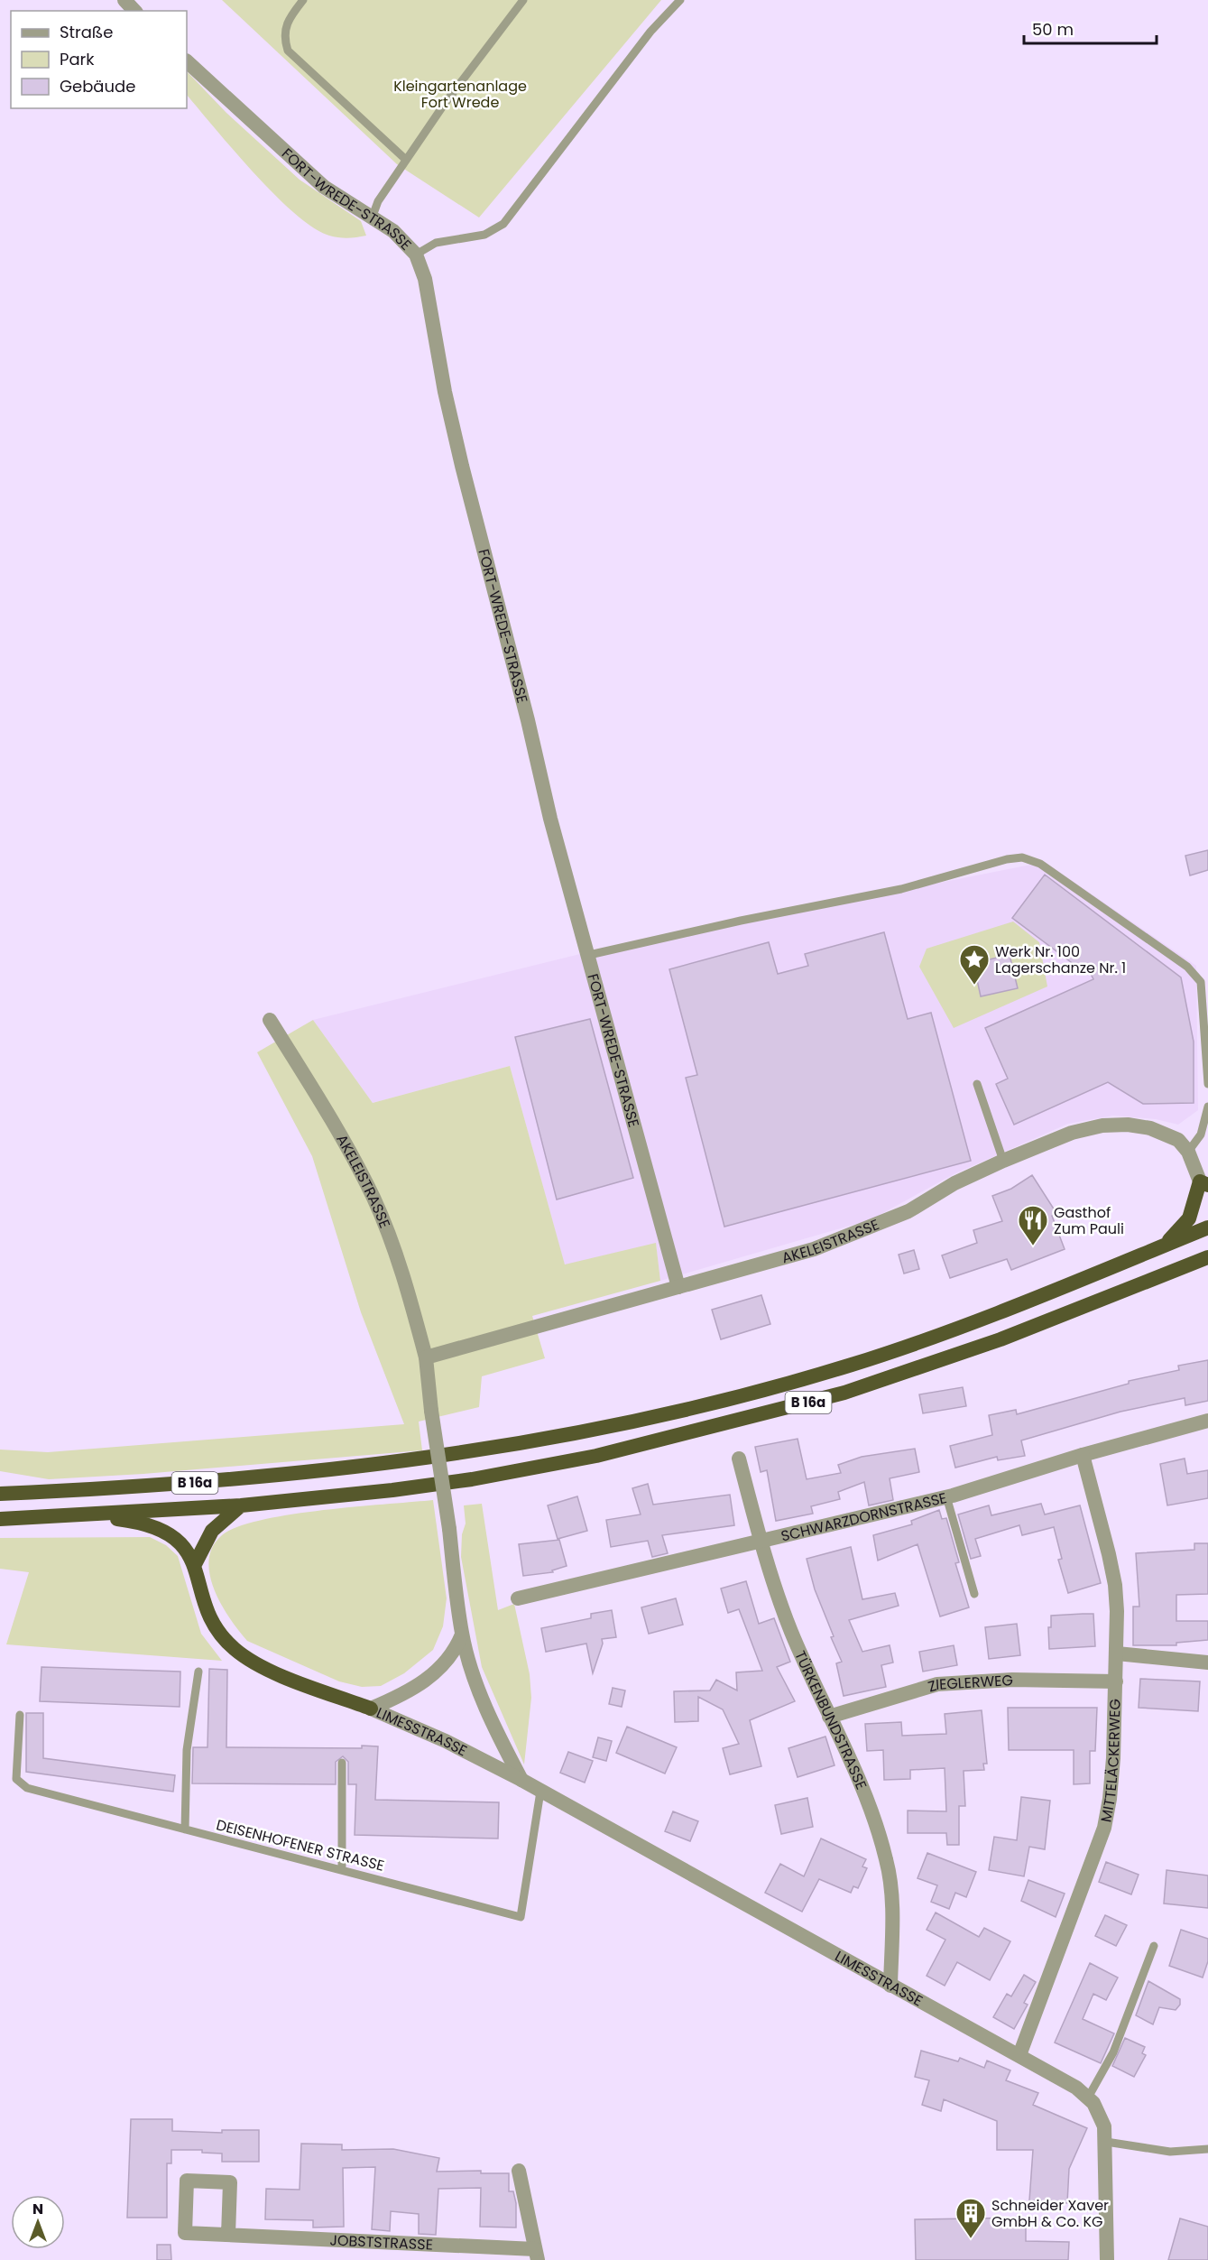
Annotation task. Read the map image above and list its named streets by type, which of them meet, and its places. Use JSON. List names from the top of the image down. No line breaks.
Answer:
{"streets":{"highway":["B 16a"],"street":["FORT-WREDE-STRASSE","AKELEISTRASSE","SCHWARZDORNSTRASSE","ZIEGLERWEG","TÜRKENBUNDSTRASSE","LIMESSTRASSE","MITTELÄCKERWEG","JOBSTSTRASSE"],"lane":["DEISENHOFENER STRASSE"]},"crossings":[["FORT-WREDE-STRASSE","AKELEISTRASSE"],["AKELEISTRASSE","LIMESSTRASSE"],["SCHWARZDORNSTRASSE","TÜRKENBUNDSTRASSE"],["SCHWARZDORNSTRASSE","MITTELÄCKERWEG"],["ZIEGLERWEG","TÜRKENBUNDSTRASSE"],["ZIEGLERWEG","MITTELÄCKERWEG"],["TÜRKENBUNDSTRASSE","LIMESSTRASSE"],["LIMESSTRASSE","MITTELÄCKERWEG"],["LIMESSTRASSE","DEISENHOFENER STRASSE"]],"parks":["Kleingartenanlage Fort Wrede"],"places":{"place":["Werk Nr. 100 Lagerschanze Nr. 1"],"restaurant":["Gasthof Zum Pauli"],"building":["Schneider Xaver GmbH & Co. KG"]},"legend":["Straße","Park","Gebäude"],"scale_bar":"50 m","north":"top"}
